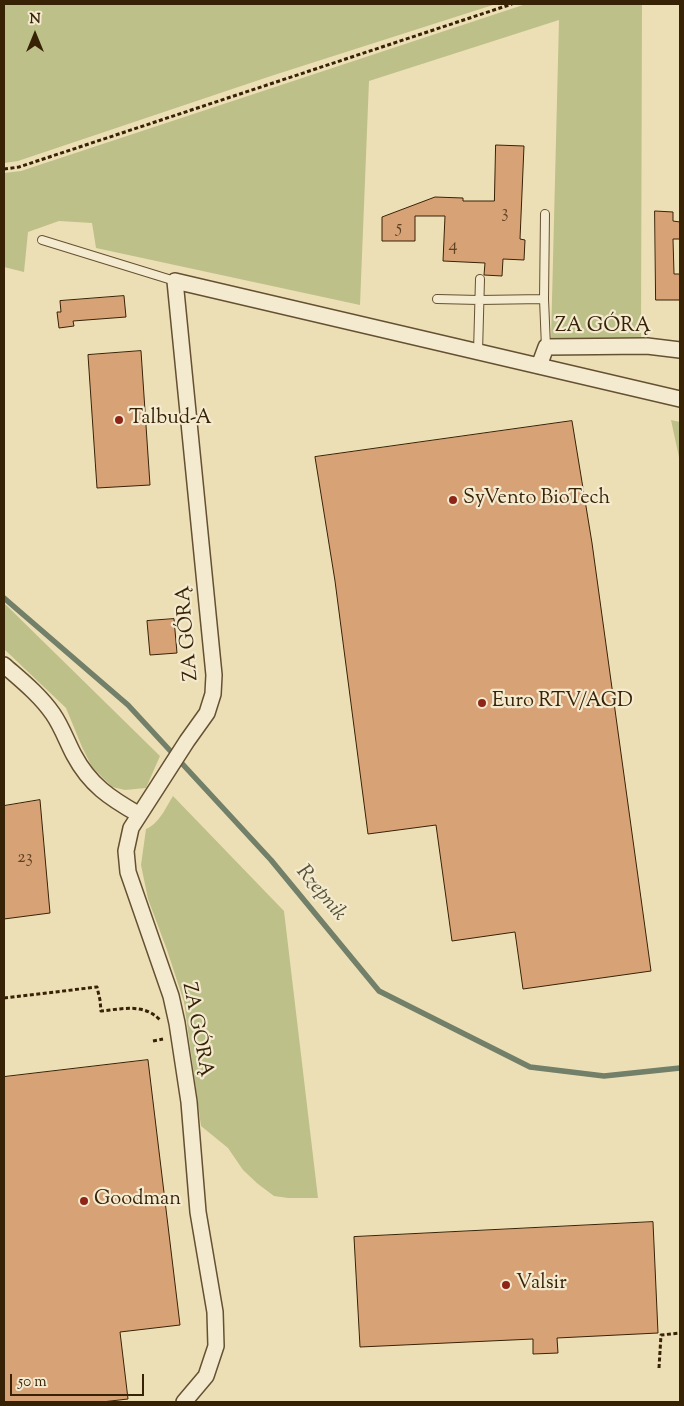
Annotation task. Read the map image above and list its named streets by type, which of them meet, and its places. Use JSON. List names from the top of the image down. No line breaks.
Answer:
{"streets":{"street":["ZA GÓRĄ"]},"water":["Rzepnik"],"places":["Talbud-A","SyVento BioTech","Euro RTV/AGD","Goodman","Valsir"],"house_numbers":["3","5","4","23"],"scale_bar":"50 m","north":"top"}
